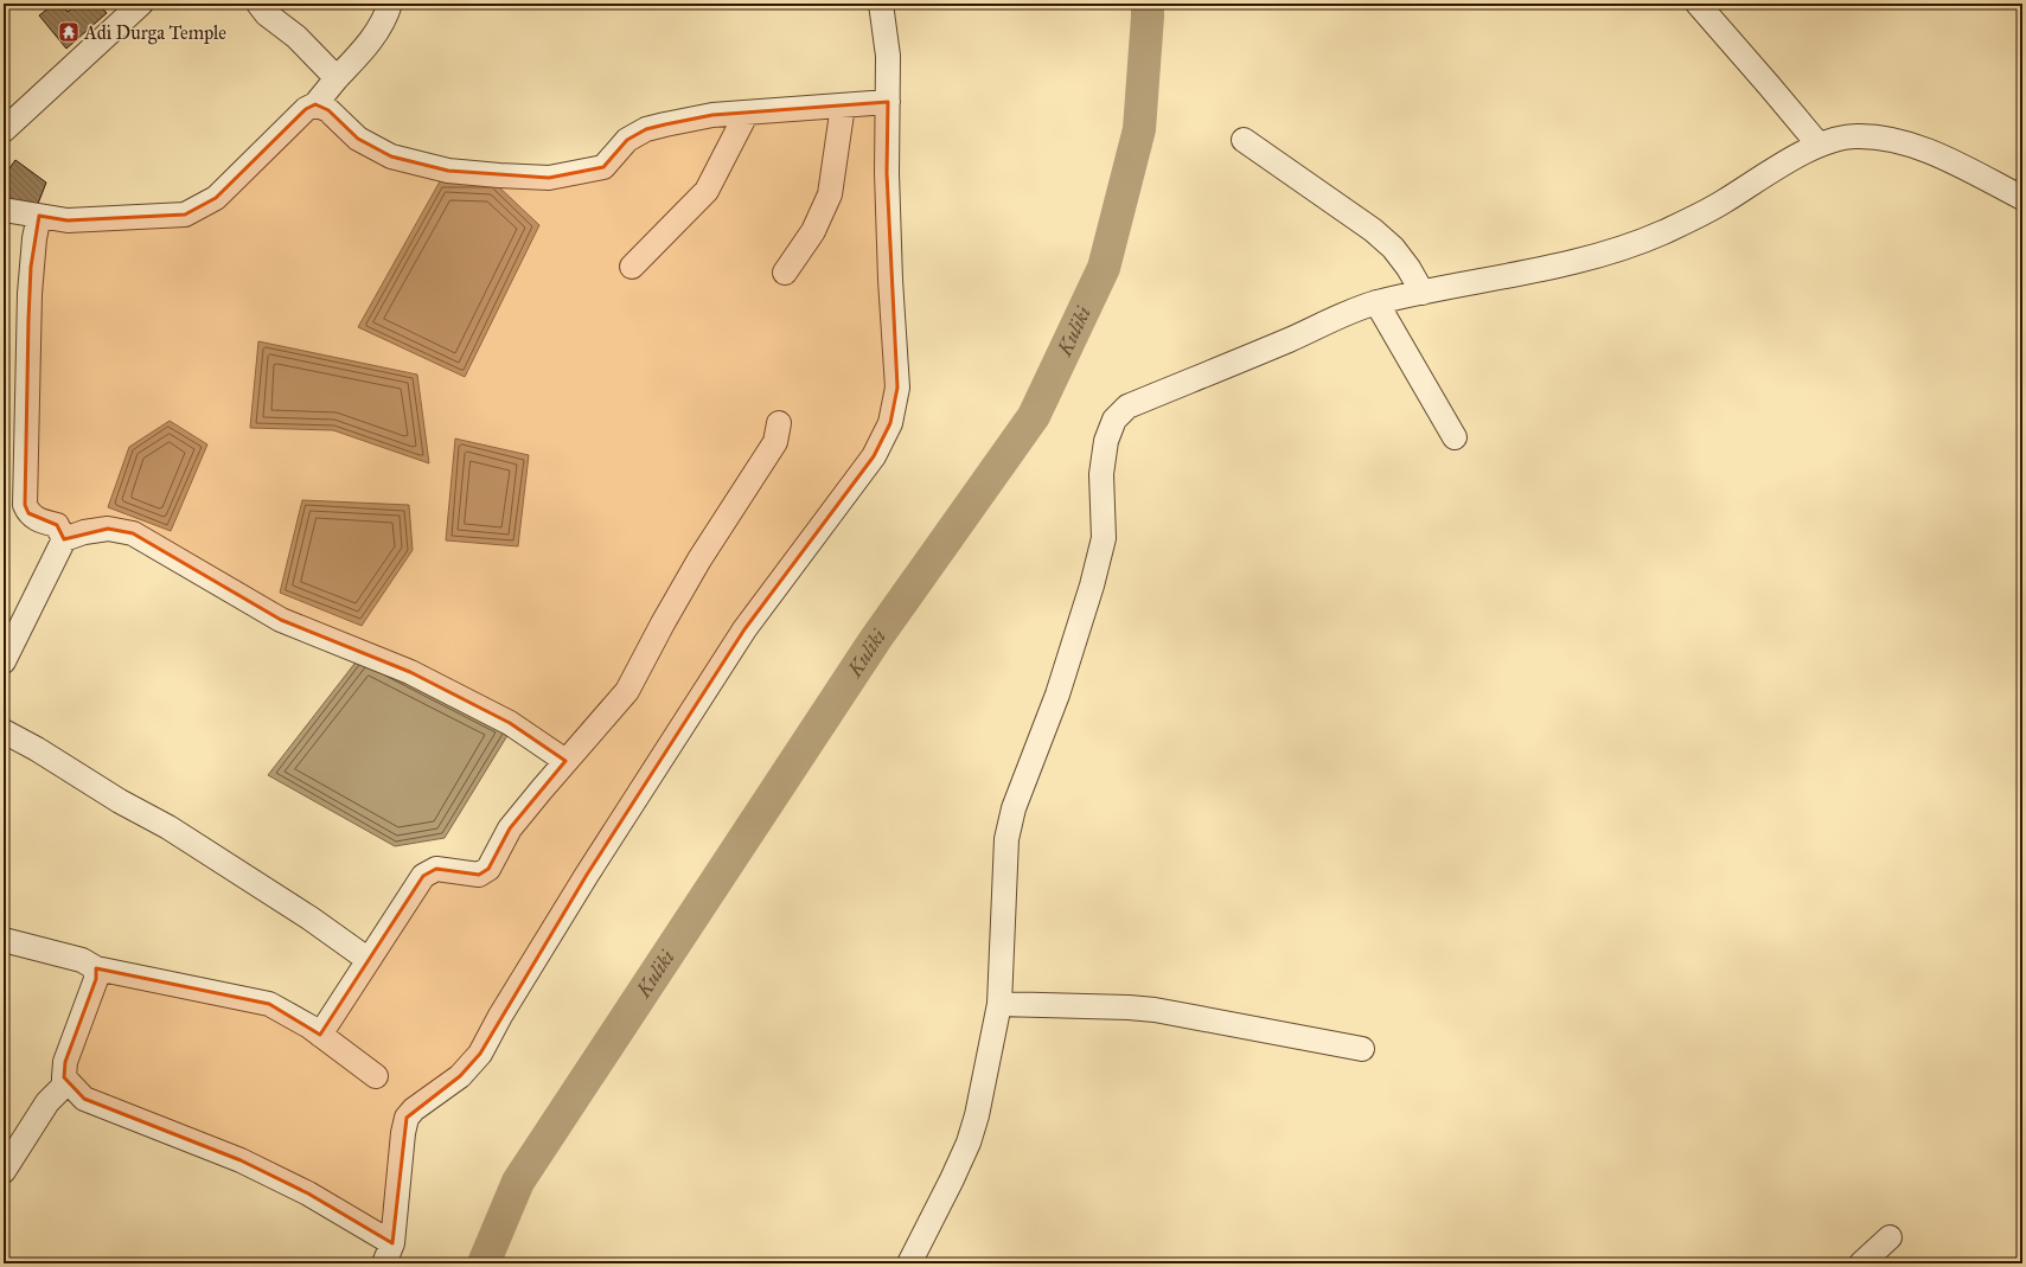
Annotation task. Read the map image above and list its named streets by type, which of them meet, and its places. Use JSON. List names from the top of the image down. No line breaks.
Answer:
{"water":["Kuliki"],"places":{"temple":["Adi Durga Temple"]}}
